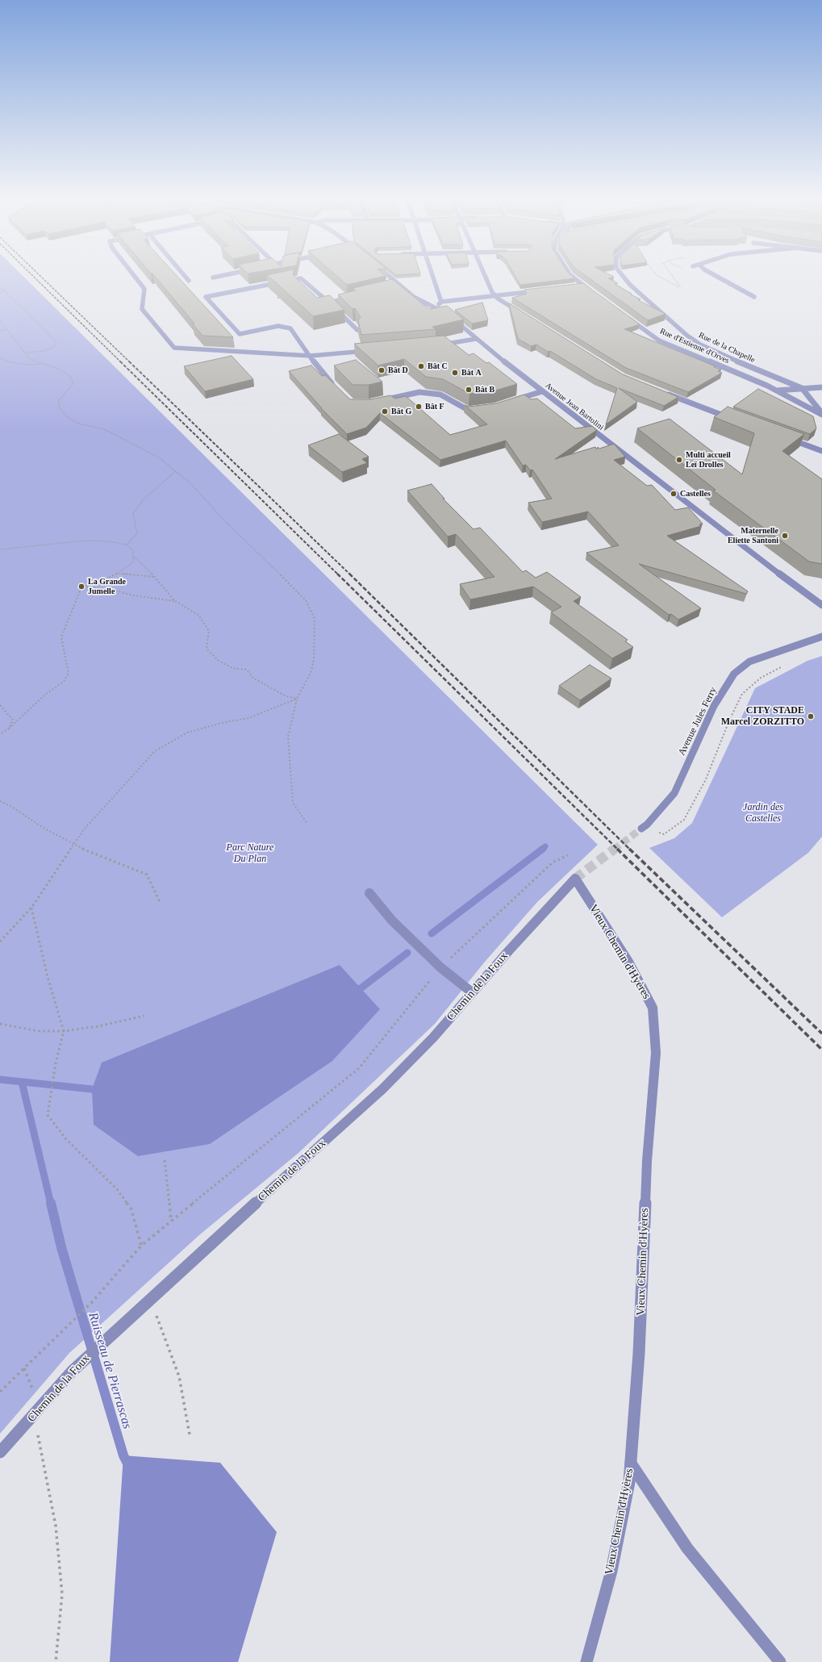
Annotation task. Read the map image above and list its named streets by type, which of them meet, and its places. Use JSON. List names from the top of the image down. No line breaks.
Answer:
{"streets":{"street":["Rue d'Estienne d'Orves","Rue de la Chapelle","Avenue Jean Bartolini","Avenue Jules Ferry","Vieux Chemin d'Hyères","Chemin de la Foux"]},"crossings":[["Vieux Chemin d'Hyères","Chemin de la Foux"]],"water":["Ruisseau de Pierrascas"],"parks":["Jardin des Castelles","Parc Nature Du Plan"],"places":["Bât C","Bât D","Bât A","Bât B","Bât F","Bât G","Multi accueil Leï Drolles","Castelles","Maternelle Eliette Santoni","La Grande Jumelle","CITY STADE Marcel ZORZITTO"]}
